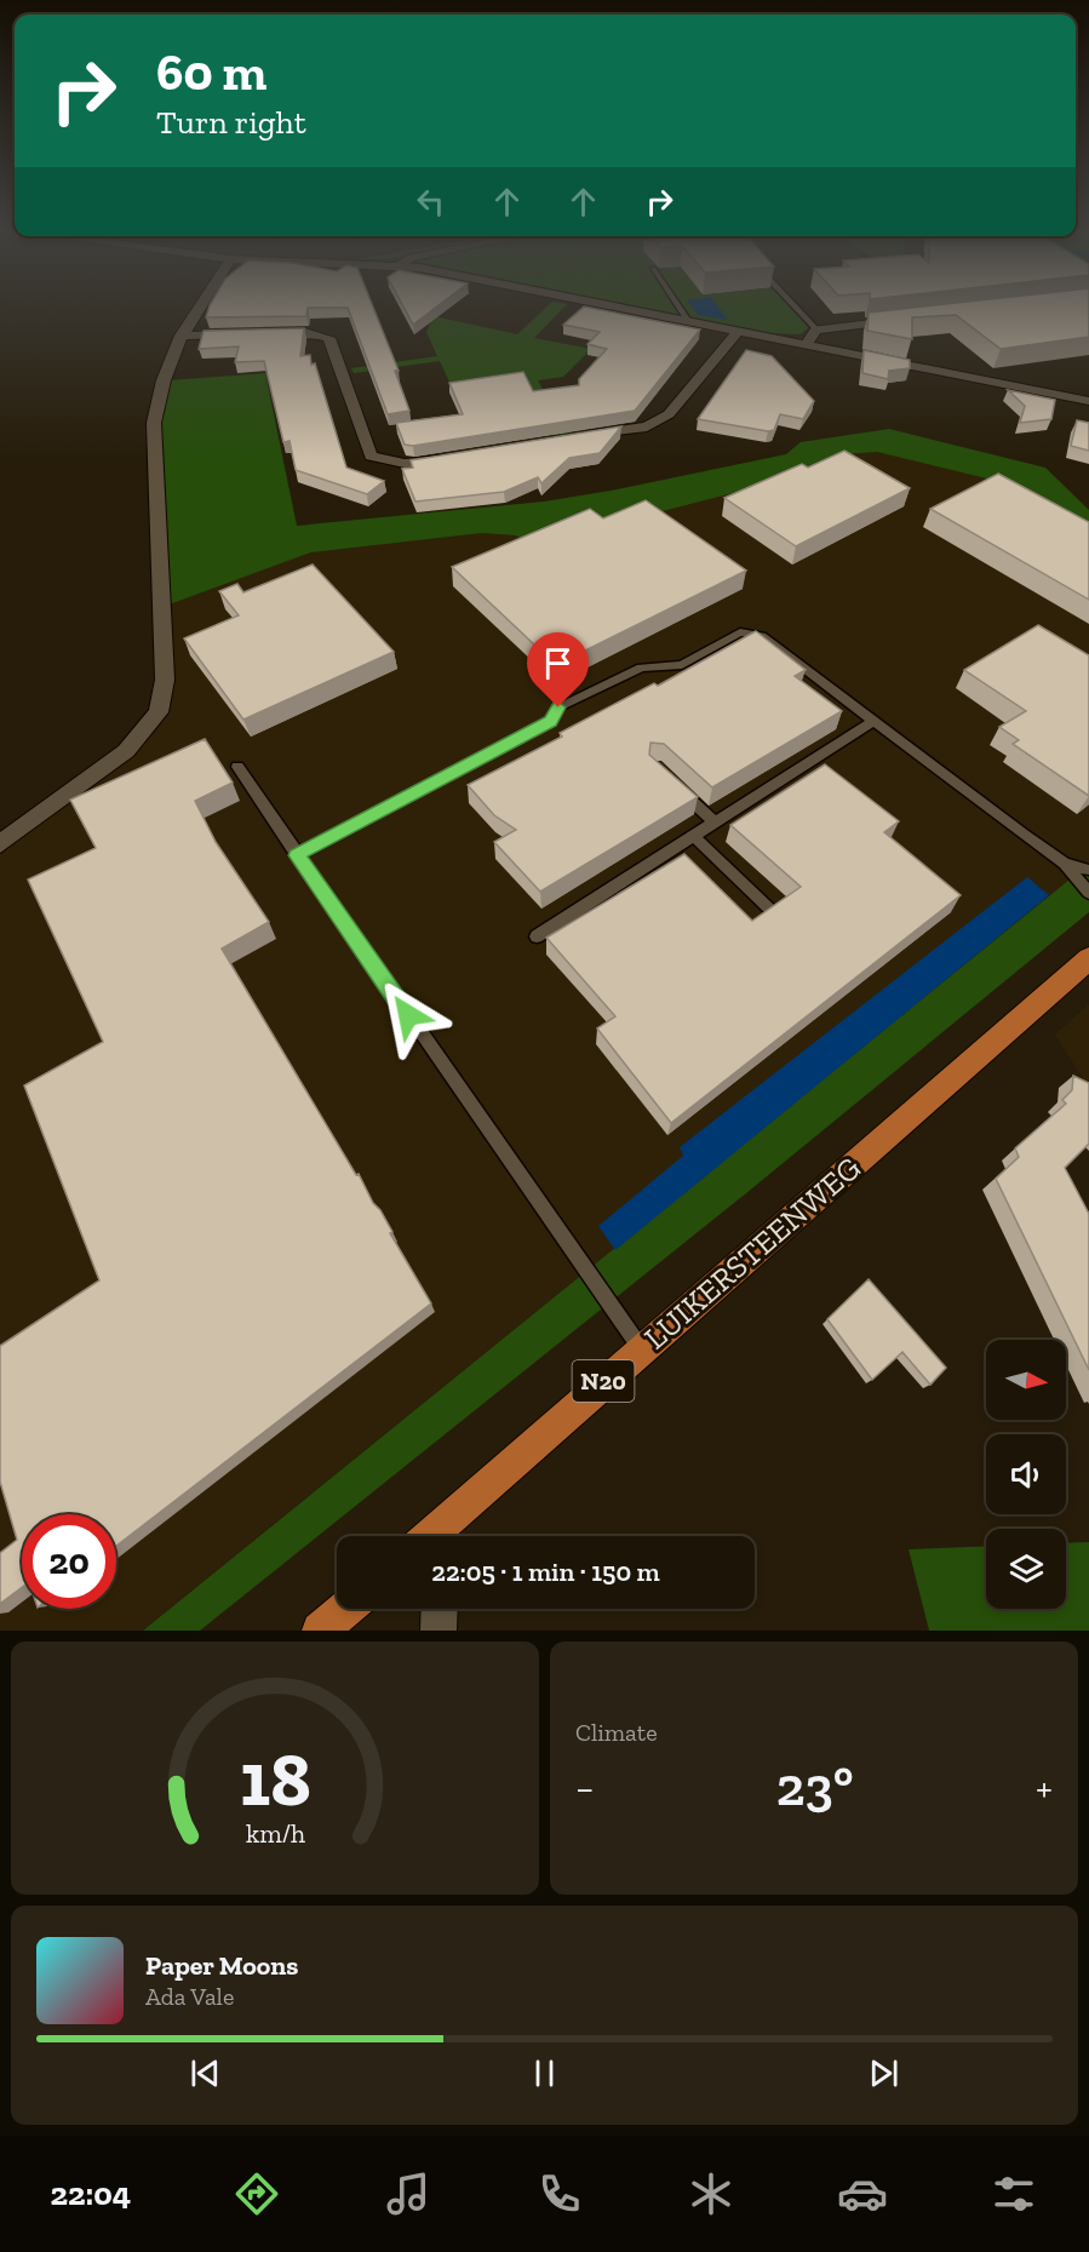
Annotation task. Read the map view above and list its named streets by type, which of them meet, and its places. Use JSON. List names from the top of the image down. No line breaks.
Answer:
{"streets":{"main road":["LUIKERSTEENWEG","N20"]},"north":"right","page":{"turn":["60 m","Turn right"],"limit":"20","trip":"22:05 · 1 min · 150 m","tile":"Climate","heat":["−","23°","+"],"song":["Paper Moons","Ada Vale"],"tabs":"22:04","gauge":["18","km/h"]}}
